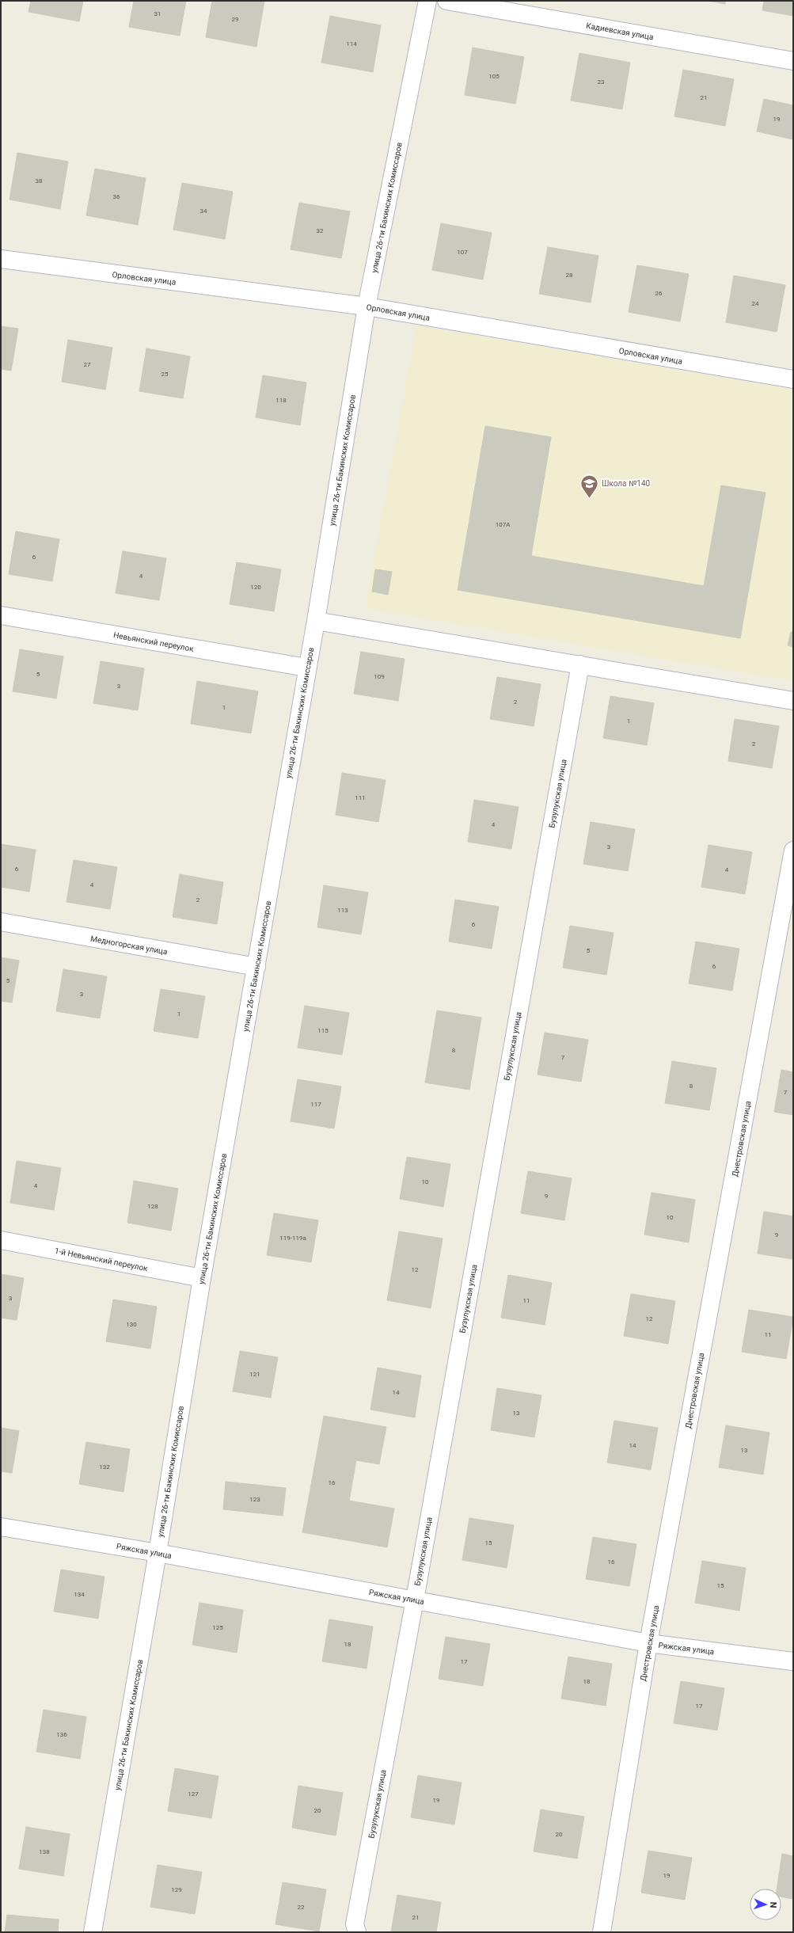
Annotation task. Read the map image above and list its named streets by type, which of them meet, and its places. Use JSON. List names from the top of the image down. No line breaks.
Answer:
{"streets":{"street":["Кадиевская улица","улица 26-ти Бакинских Комиссаров","Орловская улица","Невьянский переулок","Бузулукская улица","Медногорская улица","Днестровская улица","1-й Невьянский переулок","Ряжская улица"]},"crossings":[["улица 26-ти Бакинских Комиссаров","Орловская улица"],["улица 26-ти Бакинских Комиссаров","Невьянский переулок"],["улица 26-ти Бакинских Комиссаров","Медногорская улица"],["улица 26-ти Бакинских Комиссаров","1-й Невьянский переулок"],["улица 26-ти Бакинских Комиссаров","Ряжская улица"],["Бузулукская улица","Ряжская улица"],["Днестровская улица","Ряжская улица"]],"places":{"school or university":["Школа №140"]},"house_numbers":["31","29","114","105","23","21","19","38","36","34","32","107","28","26","24","27","25","118","107А","6","4","120","5","109","3","2","1","1","2","111","4","3","6","4","4","2","113","6","5","6","5","3","1","115","8","7","8","7","117","10","4","9","128","10","9","119-119а","12","3","11","12","130","11","121","14","13","14","13","132","16","123","15","16","15","134","125","18","17","18","17","136","127","19","20","20","138","19","129","22","21"],"north":"right"}
